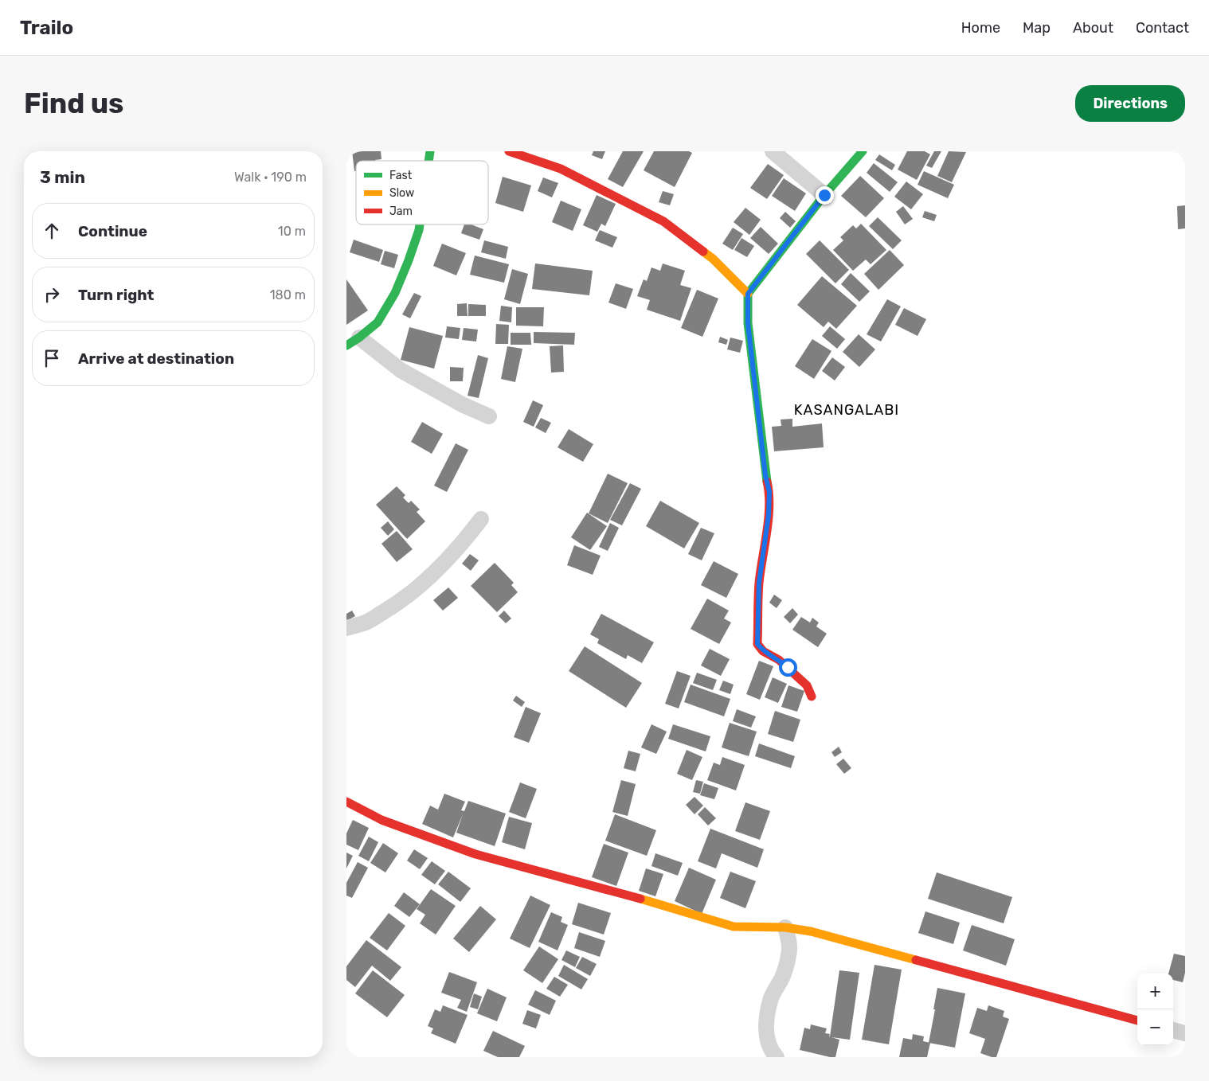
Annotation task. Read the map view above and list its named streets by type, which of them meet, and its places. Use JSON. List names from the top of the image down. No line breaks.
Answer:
{"districts":["KASANGALABI"],"legend":["Fast","Slow","Jam"],"page":{"header":"Trailo","nav":["Home","Map","About","Contact"],"buttons":"Directions","title":"Find us","heading":["3 min","Walk · 190 m"],"list":[["Continue","10 m"],["Turn right","180 m"],"Arrive at destination"],"map_buttons":["+","−"]}}
